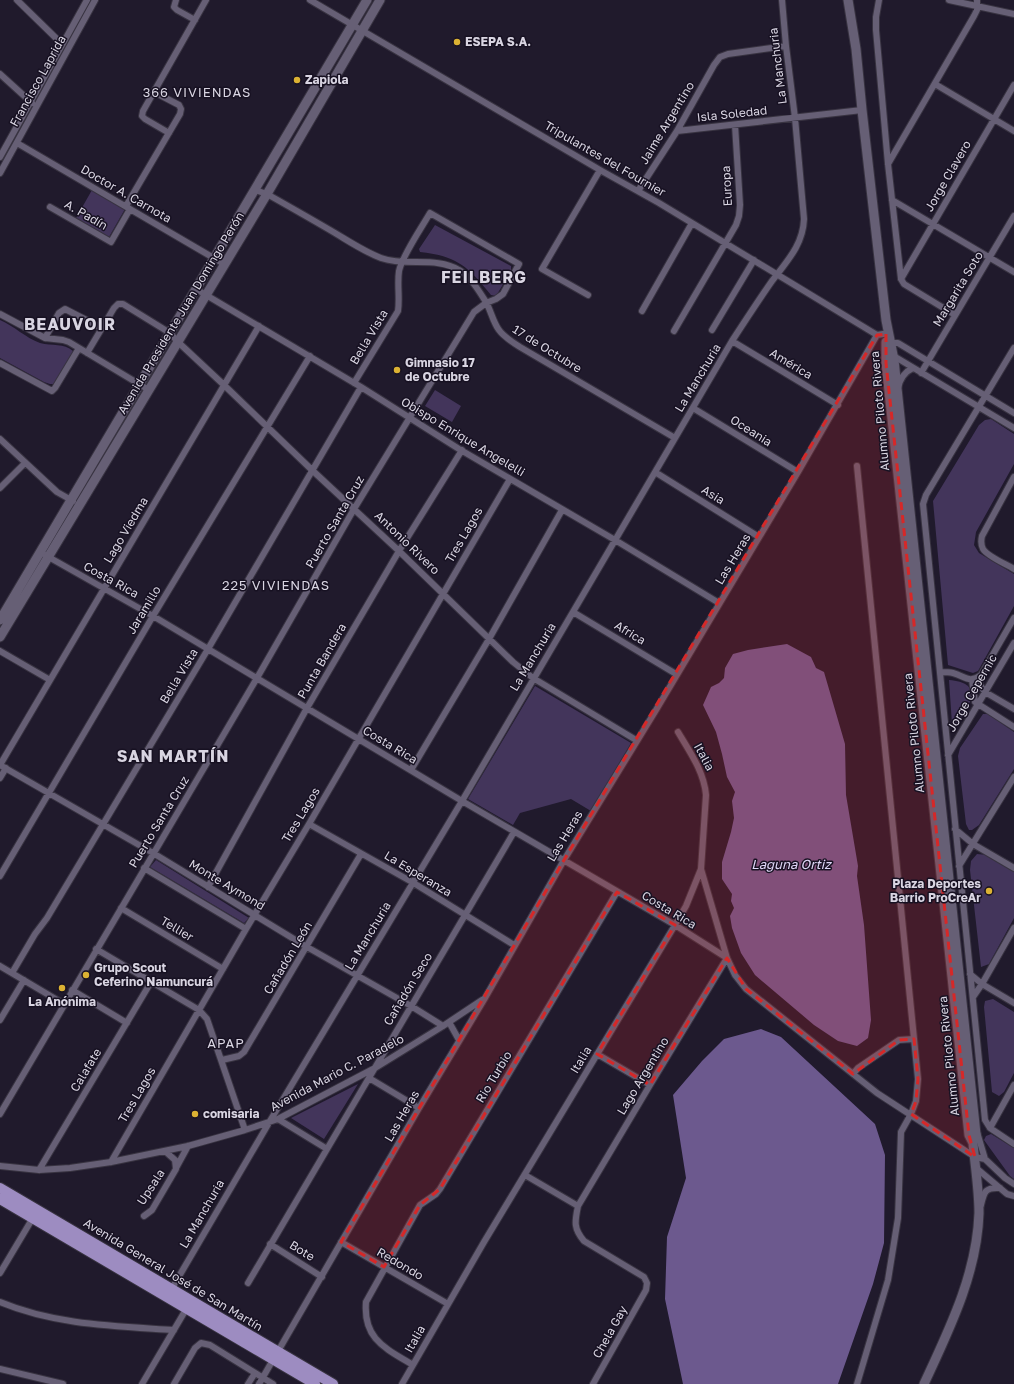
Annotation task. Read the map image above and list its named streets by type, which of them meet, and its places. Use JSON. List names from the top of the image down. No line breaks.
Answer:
{"streets":{"highway":["Avenida General José de San Martín"],"main road":["Avenida Presidente Juan Domingo Perón","Alumno Piloto Rivera"],"street":["La Manchuria","Francisco Laprida","Isla Soledad","Jaime Argentino","Tripulantes del Fournier","Jorge Clavero","Europa","Doctor A. Carnota","A. Padín","Margarita Soto","Bella Vista","17 de Octubre","América","Oceania","Obispo Enrique Angelelli","Asia","Puerto Santa Cruz","Lago Viedma","Tres Lagos","Antonio Rivero","Las Heras","Costa Rica","Jaramillo","Africa","Punta Bandera","Jorge Cepernic","Italia","La Esperanza","Monte Aymond","Tellier","Cañadón León","Cañadón Seco","Calafate","Avenida Mario C. Paradelo","Lago Argentino","Rio Turbio","Upsala","Bote","Redondo","Chela Gay"]},"crossings":[["La Manchuria","Isla Soledad"],["La Manchuria","Jaime Argentino"],["La Manchuria","Tripulantes del Fournier"],["La Manchuria","17 de Octubre"],["La Manchuria","América"],["La Manchuria","Oceania"],["La Manchuria","Obispo Enrique Angelelli"],["La Manchuria","Asia"],["La Manchuria","Antonio Rivero"],["La Manchuria","Costa Rica"],["La Manchuria","Africa"],["La Manchuria","La Esperanza"],["La Manchuria","Monte Aymond"],["La Manchuria","Avenida Mario C. Paradelo"],["La Manchuria","Avenida General José de San Martín"],["Francisco Laprida","Doctor A. Carnota"],["Isla Soledad","Jaime Argentino"],["Isla Soledad","Europa"],["Isla Soledad","Alumno Piloto Rivera"],["Jaime Argentino","Tripulantes del Fournier"],["Tripulantes del Fournier","Europa"],["Tripulantes del Fournier","Margarita Soto"],["Tripulantes del Fournier","Avenida Presidente Juan Domingo Perón"],["Tripulantes del Fournier","Alumno Piloto Rivera"],["Tripulantes del Fournier","Las Heras"],["Doctor A. Carnota","A. Padín"],["Doctor A. Carnota","Avenida Presidente Juan Domingo Perón"],["Avenida Presidente Juan Domingo Perón","17 de Octubre"],["Avenida Presidente Juan Domingo Perón","Obispo Enrique Angelelli"],["Avenida Presidente Juan Domingo Perón","Antonio Rivero"],["Avenida Presidente Juan Domingo Perón","Costa Rica"],["Bella Vista","17 de Octubre"],["Bella Vista","Obispo Enrique Angelelli"],["Bella Vista","Puerto Santa Cruz"],["Bella Vista","Antonio Rivero"],["Bella Vista","Costa Rica"],["Bella Vista","Monte Aymond"],["17 de Octubre","Puerto Santa Cruz"],["América","Las Heras"],["Alumno Piloto Rivera","Las Heras"],["Oceania","Las Heras"],["Obispo Enrique Angelelli","Puerto Santa Cruz"],["Obispo Enrique Angelelli","Lago Viedma"],["Obispo Enrique Angelelli","Tres Lagos"],["Obispo Enrique Angelelli","Las Heras"],["Obispo Enrique Angelelli","Jaramillo"],["Obispo Enrique Angelelli","Punta Bandera"],["Asia","Las Heras"],["Puerto Santa Cruz","Antonio Rivero"],["Puerto Santa Cruz","Costa Rica"],["Puerto Santa Cruz","Monte Aymond"],["Puerto Santa Cruz","Tellier"],["Lago Viedma","Antonio Rivero"],["Lago Viedma","Costa Rica"],["Lago Viedma","Monte Aymond"],["Tres Lagos","Antonio Rivero"],["Tres Lagos","Costa Rica"],["Tres Lagos","La Esperanza"],["Tres Lagos","Monte Aymond"],["Tres Lagos","Tellier"],["Tres Lagos","Avenida Mario C. Paradelo"],["Antonio Rivero","Las Heras"],["Antonio Rivero","Jaramillo"],["Antonio Rivero","Punta Bandera"],["Las Heras","Costa Rica"],["Las Heras","Africa"],["Las Heras","La Esperanza"],["Las Heras","Avenida Mario C. Paradelo"],["Las Heras","Bote"],["Las Heras","Redondo"],["Las Heras","Avenida General José de San Martín"],["Costa Rica","Jaramillo"],["Costa Rica","Punta Bandera"],["Costa Rica","Italia"],["Costa Rica","Cañadón Seco"],["Costa Rica","Lago Argentino"],["Costa Rica","Rio Turbio"],["Jaramillo","Monte Aymond"],["Punta Bandera","Monte Aymond"],["Italia","Rio Turbio"],["Italia","Redondo"],["La Esperanza","Cañadón León"],["La Esperanza","Cañadón Seco"],["Monte Aymond","Cañadón León"],["Monte Aymond","Cañadón Seco"],["Monte Aymond","Avenida Mario C. Paradelo"],["Cañadón Seco","Avenida Mario C. Paradelo"],["Cañadón Seco","Bote"],["Calafate","Avenida Mario C. Paradelo"],["Avenida Mario C. Paradelo","Upsala"],["Lago Argentino","Chela Gay"],["Rio Turbio","Redondo"]],"districts":["366 VIVIENDAS","FEILBERG","BEAUVOIR","225 VIVIENDAS","SAN MARTÍN","APAP"],"water":["Laguna Ortiz"],"places":["ESEPA S.A.","Zapiola","Gimnasio 17 de Octubre","Plaza Deportes Barrio ProCreAr","Grupo Scout Ceferino Namuncurá","La Anónima","comisaria"]}
